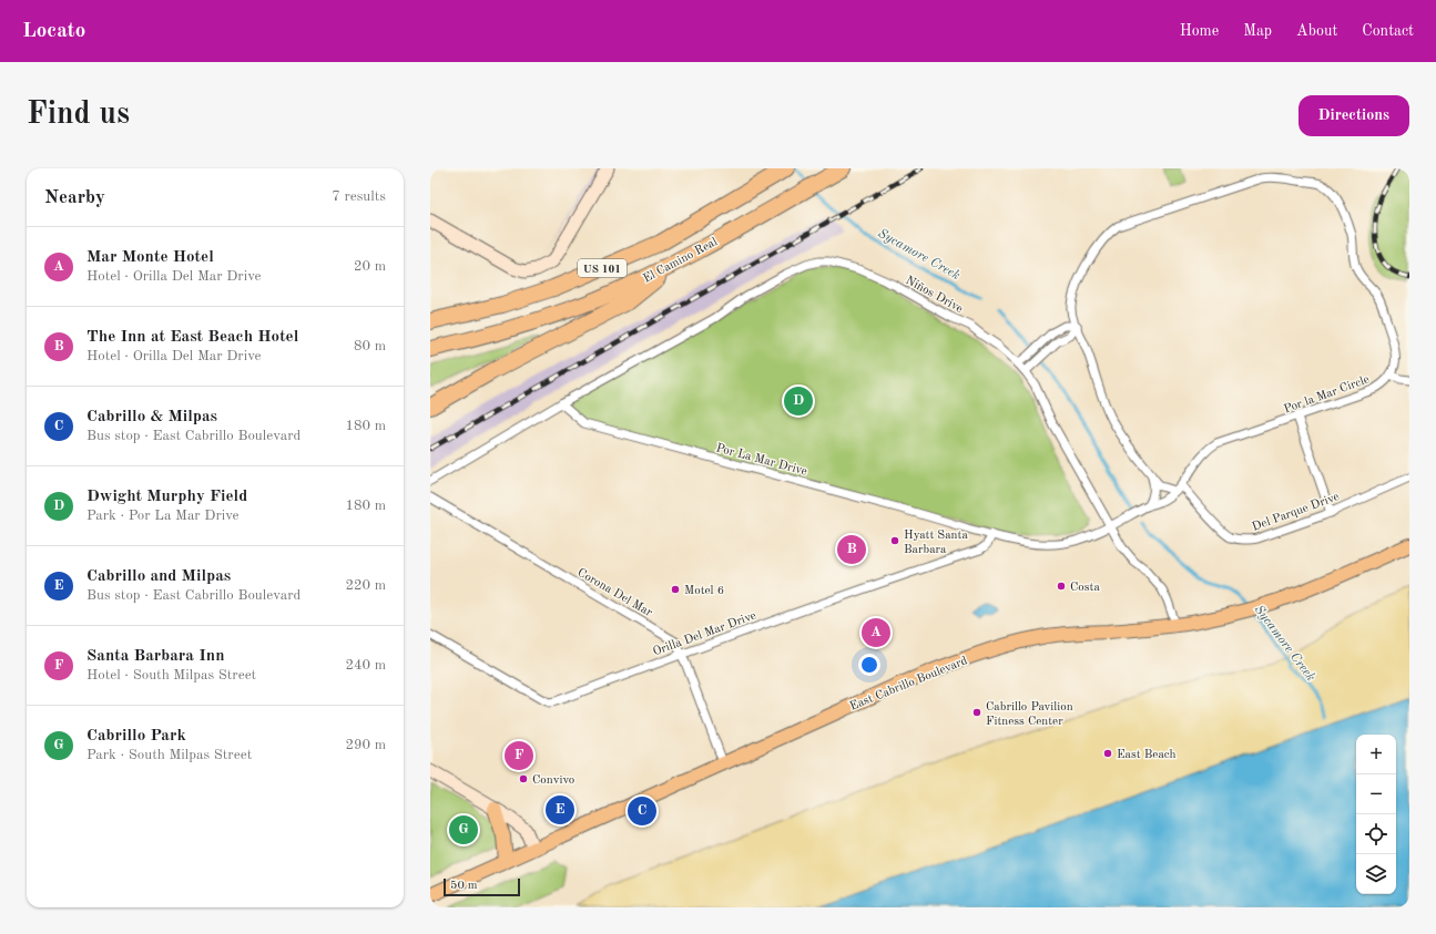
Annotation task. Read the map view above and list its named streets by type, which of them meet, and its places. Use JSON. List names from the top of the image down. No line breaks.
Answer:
{"streets":{"highway":["El Camino Real","US 101"],"main road":["East Cabrillo Boulevard"],"street":["Niños Drive","Por la Mar Circle","Por La Mar Drive","Del Parque Drive","Corona Del Mar","Orilla Del Mar Drive"]},"crossings":[["Niños Drive","Por la Mar Circle"],["Niños Drive","Por La Mar Drive"],["Niños Drive","East Cabrillo Boulevard"],["Por la Mar Circle","Por La Mar Drive"],["Por la Mar Circle","Del Parque Drive"],["Por La Mar Drive","Orilla Del Mar Drive"],["Corona Del Mar","Orilla Del Mar Drive"],["Corona Del Mar","East Cabrillo Boulevard"]],"water":["Sycamore Creek"],"places":["Hyatt Santa Barbara","Costa","Motel 6","Cabrillo Pavilion Fitness Center","East Beach","Convivo"],"scale_bar":"50 m","page":{"header":"Locato","nav":["Home","Map","About","Contact"],"buttons":"Directions","title":"Find us","heading":["Nearby","7 results"],"list":[{"mark":"A","name":"Mar Monte Hotel","note":"Hotel · Orilla Del Mar Drive","value":"20 m"},{"mark":"B","name":"The Inn at East Beach Hotel","note":"Hotel · Orilla Del Mar Drive","value":"80 m"},{"mark":"C","name":"Cabrillo & Milpas","note":"Bus stop · East Cabrillo Boulevard","value":"180 m"},{"mark":"D","name":"Dwight Murphy Field","note":"Park · Por La Mar Drive","value":"180 m"},{"mark":"E","name":"Cabrillo and Milpas","note":"Bus stop · East Cabrillo Boulevard","value":"220 m"},{"mark":"F","name":"Santa Barbara Inn","note":"Hotel · South Milpas Street","value":"240 m"},{"mark":"G","name":"Cabrillo Park","note":"Park · South Milpas Street","value":"290 m"}],"pins":["D","B","A","F","E","C","G"],"map_buttons":["+","−"],"scale":"50 m"}}
